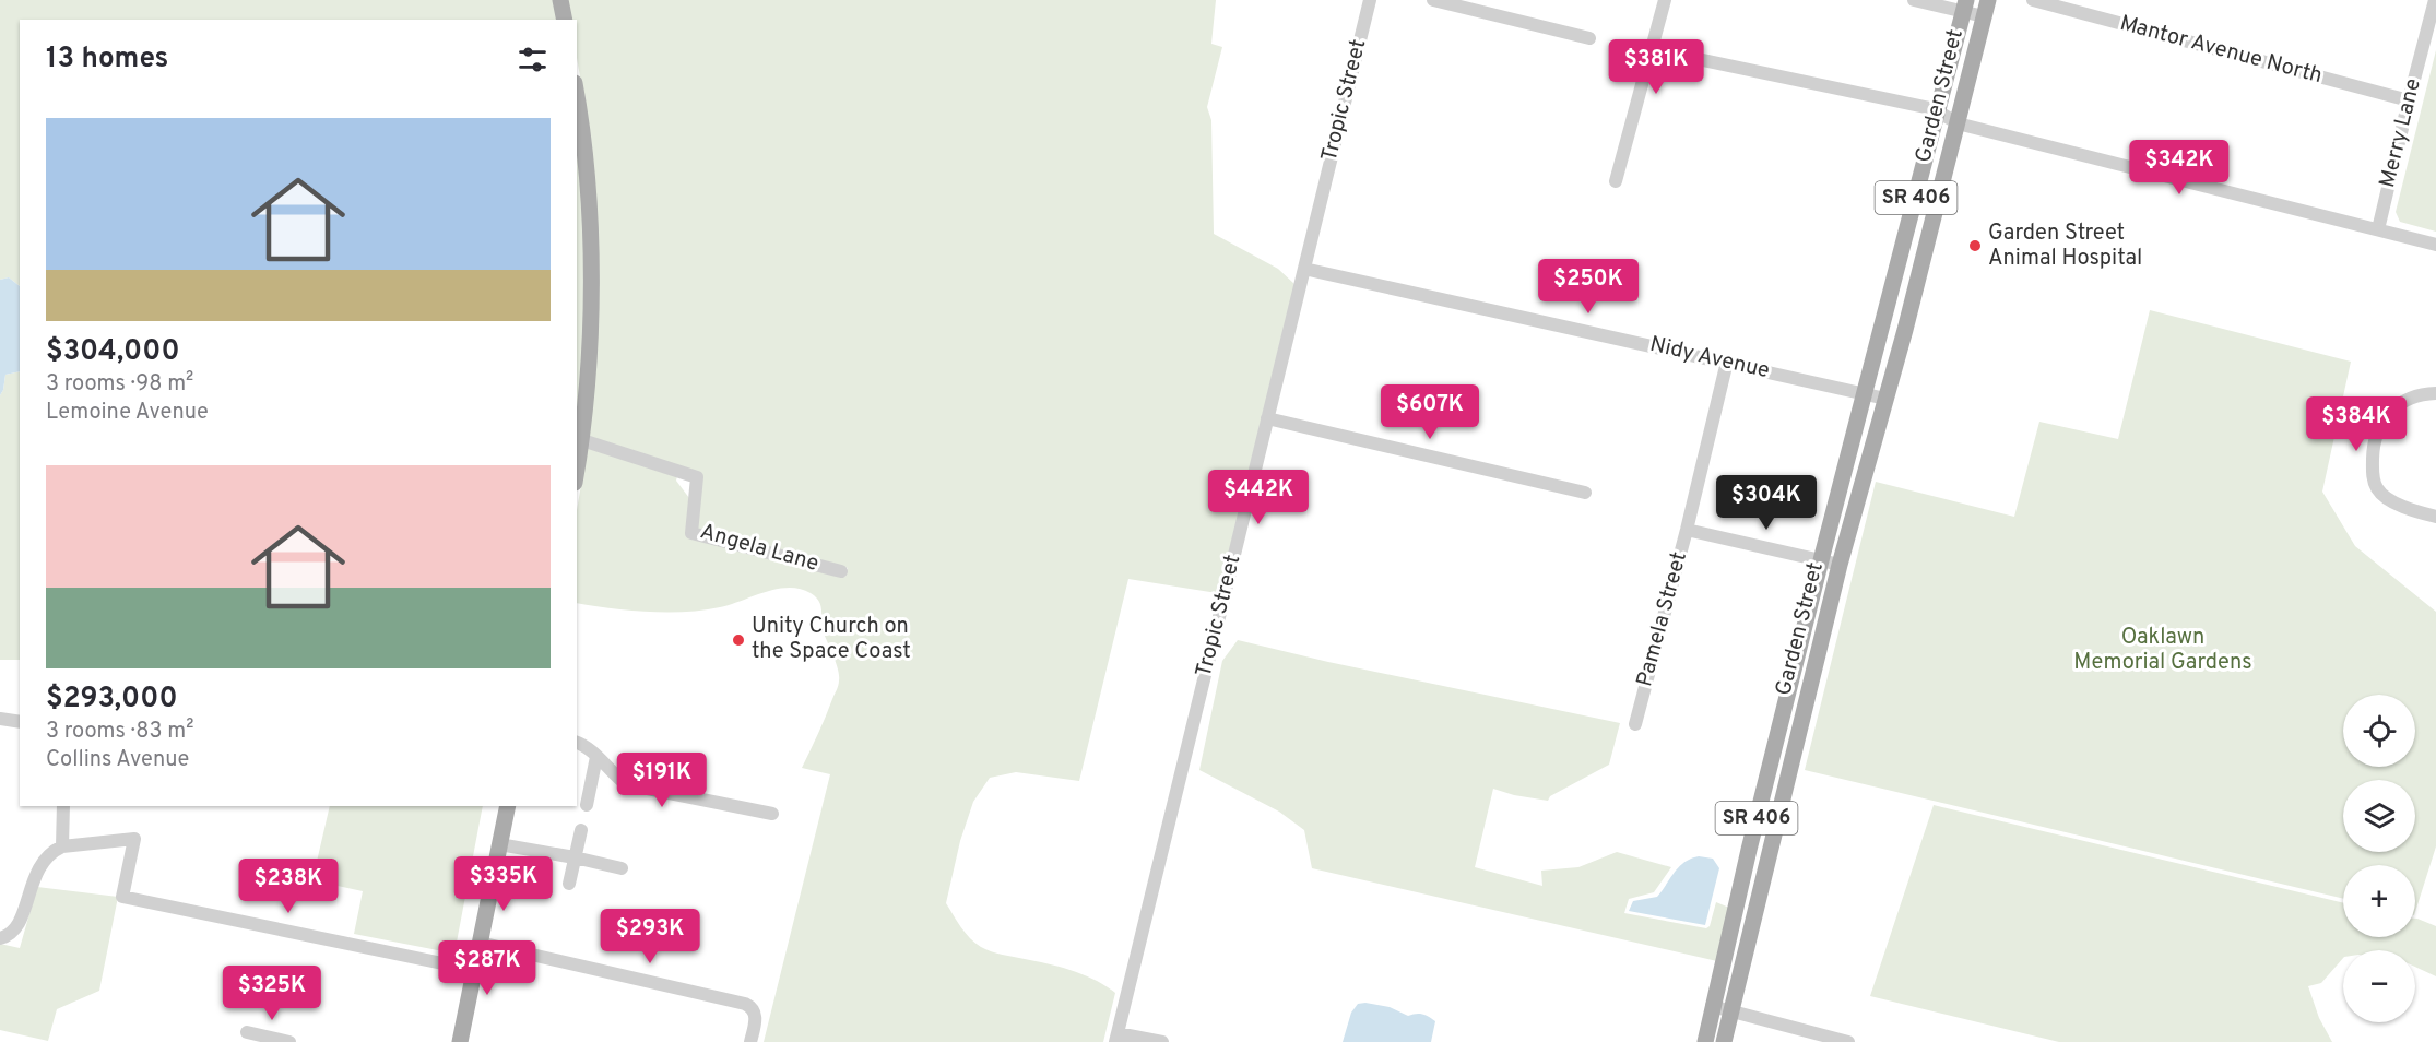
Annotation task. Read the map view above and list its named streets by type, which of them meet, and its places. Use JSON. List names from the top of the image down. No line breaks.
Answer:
{"streets":{"main road":["Garden Street","SR 406"],"street":["Mantor Avenue North","Tropic Street","Merry Lane","Nidy Avenue","Angela Lane","Pamela Street"]},"crossings":[["Mantor Avenue North","Merry Lane"],["Garden Street","Nidy Avenue"],["Tropic Street","Nidy Avenue"],["Nidy Avenue","Pamela Street"]],"parks":["Oaklawn Memorial Gardens"],"places":["Garden Street Animal Hospital","Unity Church on the Space Coast"],"page":{"heading":"13 homes","price":["$381K","$342K","$250K","$607K","$384K","$442K","$304K","$191K","$335K","$238K","$293K","$287K","$325K"],"list":[{"name":"$304,000","note":"3 rooms · 98 m² · Lemoine Avenue"},{"name":"$293,000","note":"3 rooms · 83 m² · Collins Avenue"}],"map_buttons":["+","−"]}}
